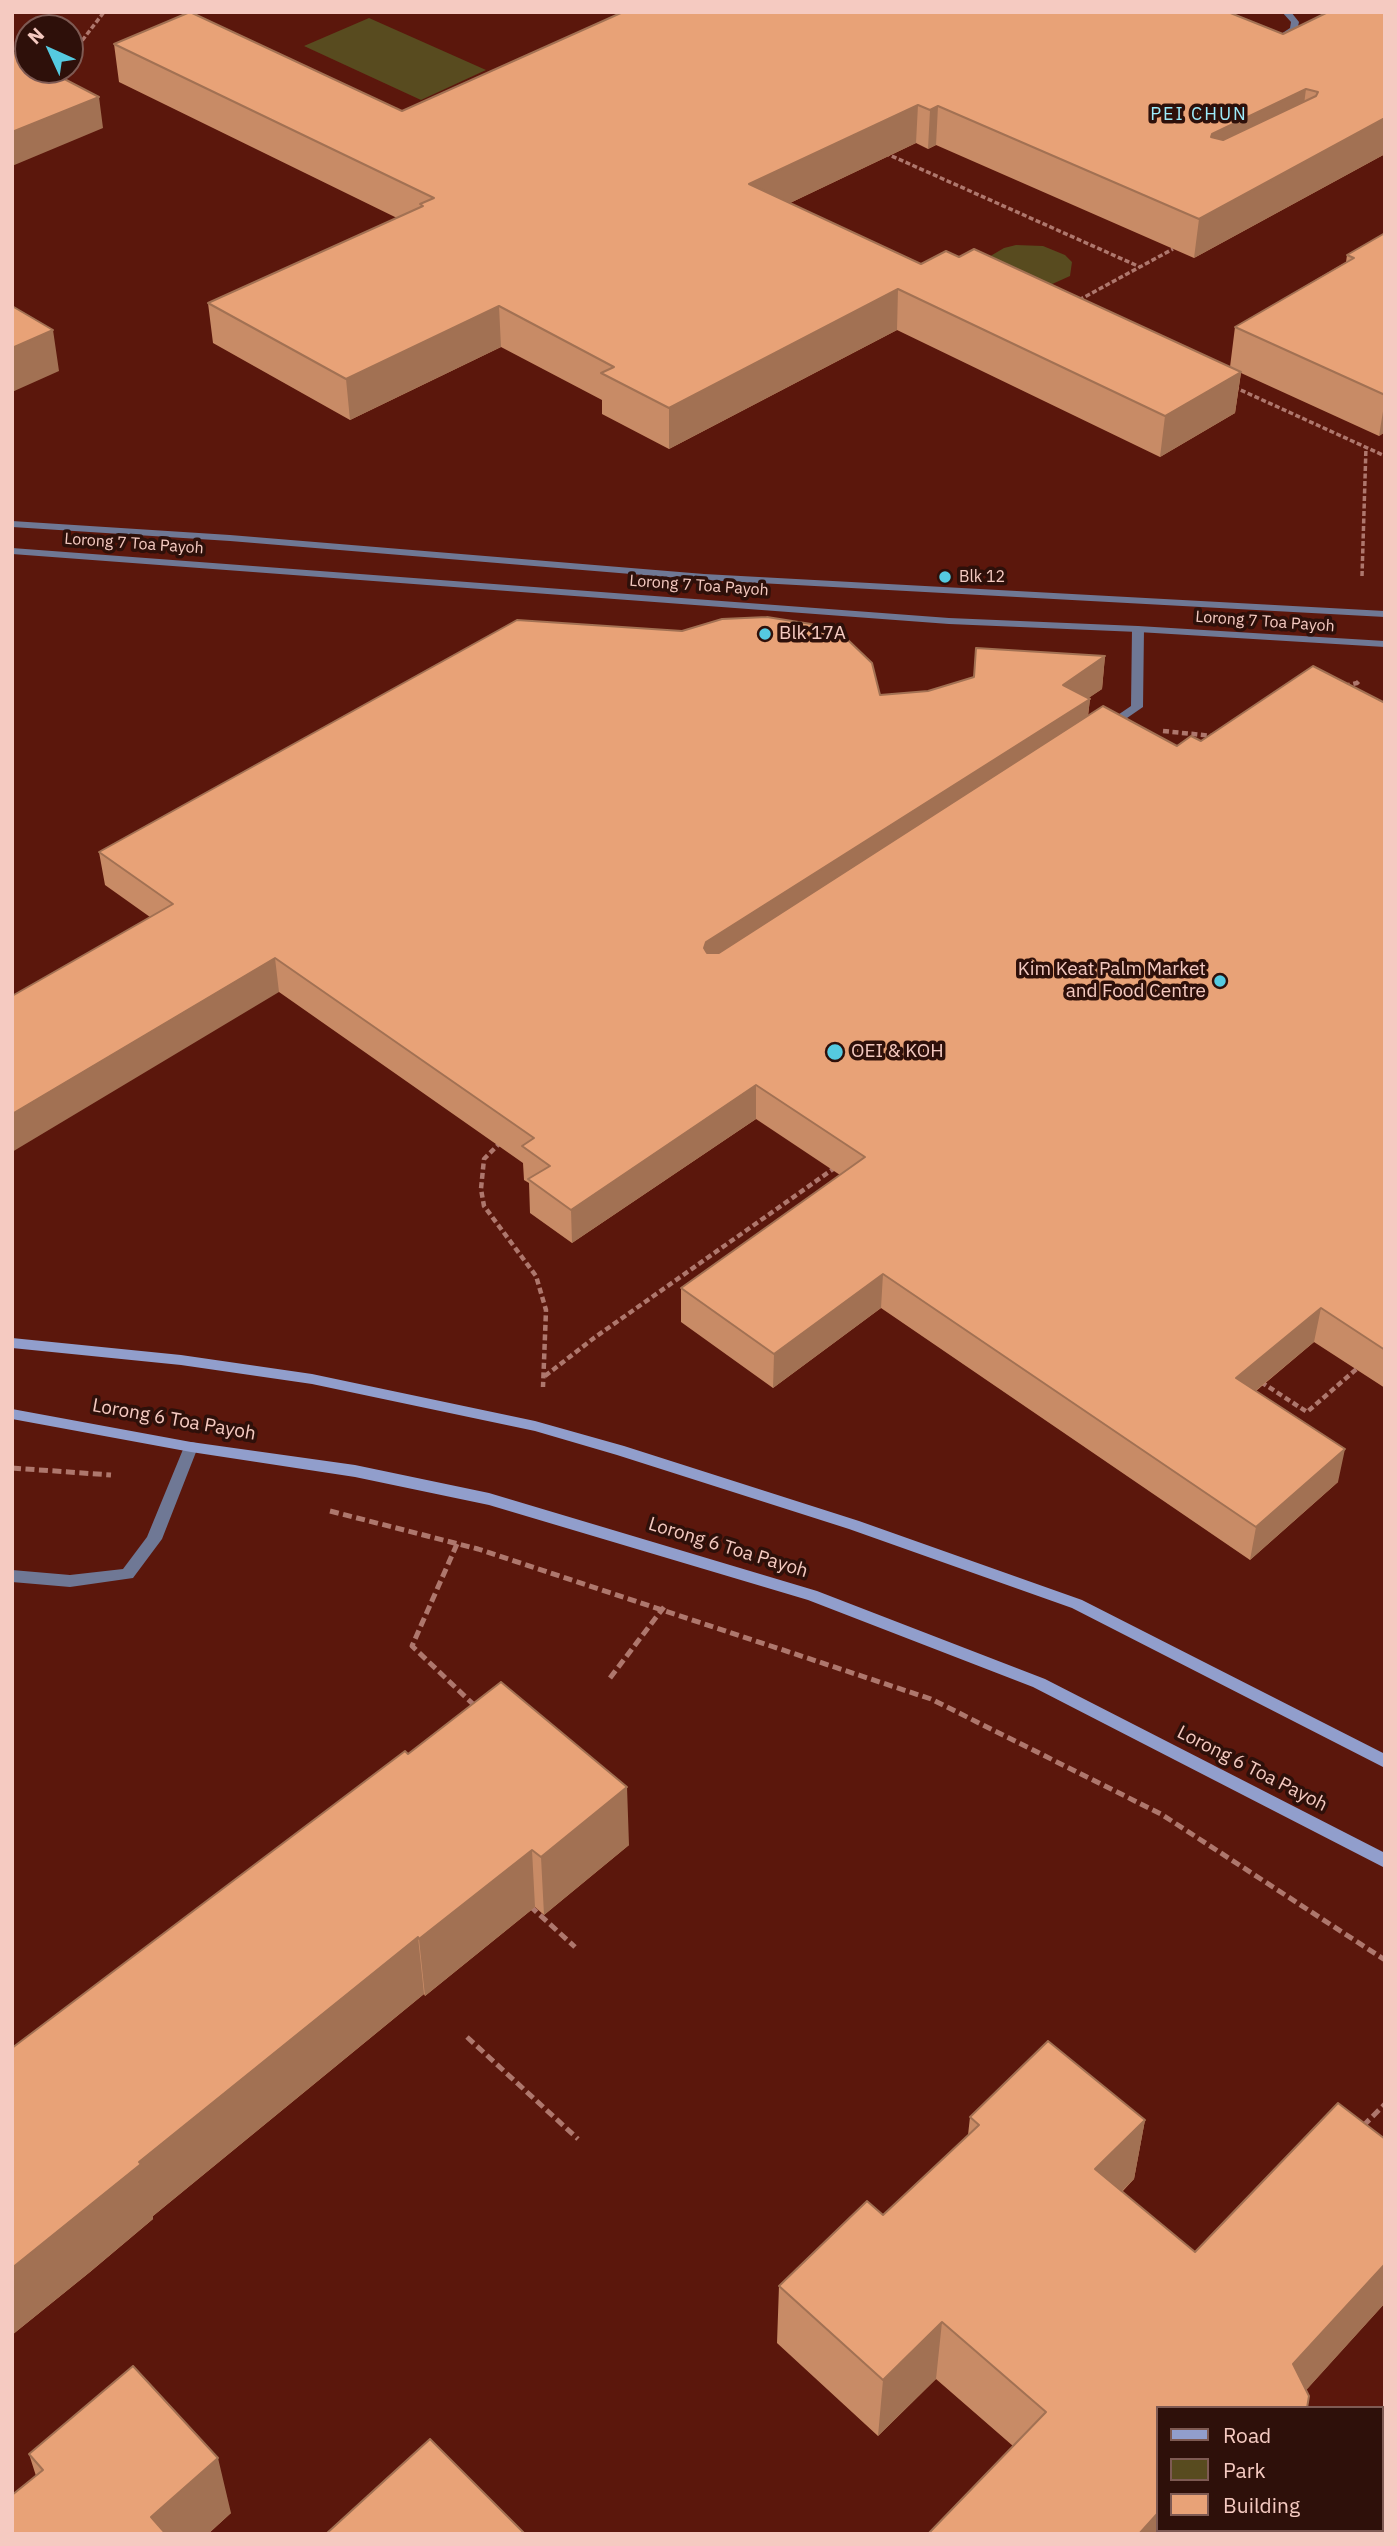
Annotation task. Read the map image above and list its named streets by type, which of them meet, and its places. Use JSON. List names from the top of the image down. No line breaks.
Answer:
{"streets":{"main road":["Lorong 6 Toa Payoh"],"street":["Lorong 7 Toa Payoh"]},"districts":["PEI CHUN"],"places":["Blk 12","Blk 17A","Kim Keat Palm Market and Food Centre","OEI & KOH"],"legend":["Road","Park","Building"],"north":"top left"}
